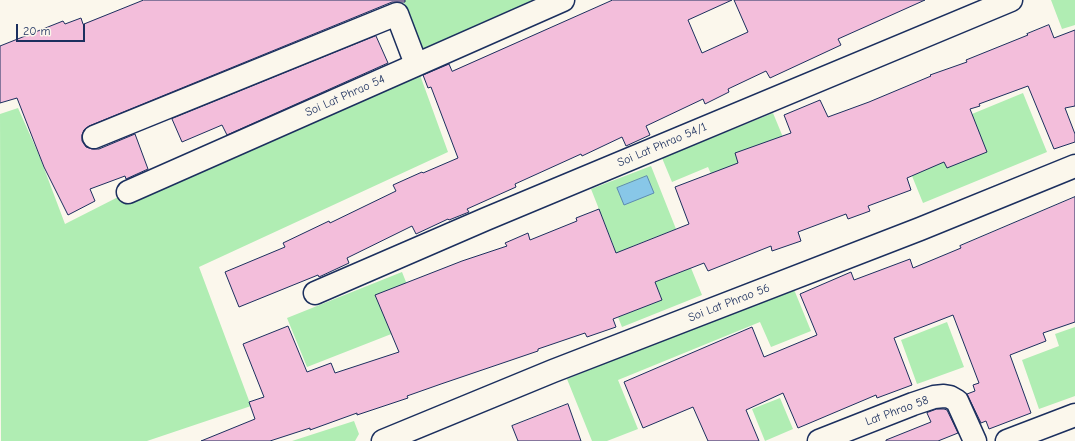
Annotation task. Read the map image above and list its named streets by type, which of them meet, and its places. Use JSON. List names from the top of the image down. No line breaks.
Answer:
{"streets":{"street":["Soi Lat Phrao 54","Soi Lat Phrao 54/1","Soi Lat Phrao 56","Lat Phrao 58"]},"scale_bar":"20 m"}
